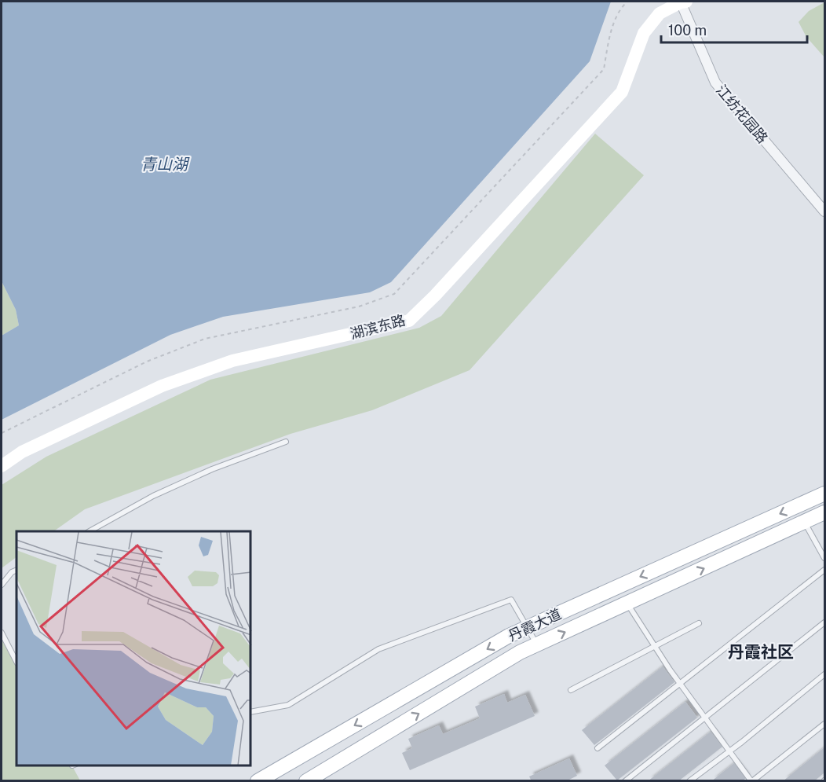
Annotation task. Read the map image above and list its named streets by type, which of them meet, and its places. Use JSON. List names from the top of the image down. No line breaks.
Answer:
{"streets":{"main road":["丹霞大道"],"street":["江纺花园路","湖滨东路"]},"crossings":[["江纺花园路","湖滨东路"]],"districts":["丹霞社区"],"water":["青山湖"],"scale_bar":"100 m"}
